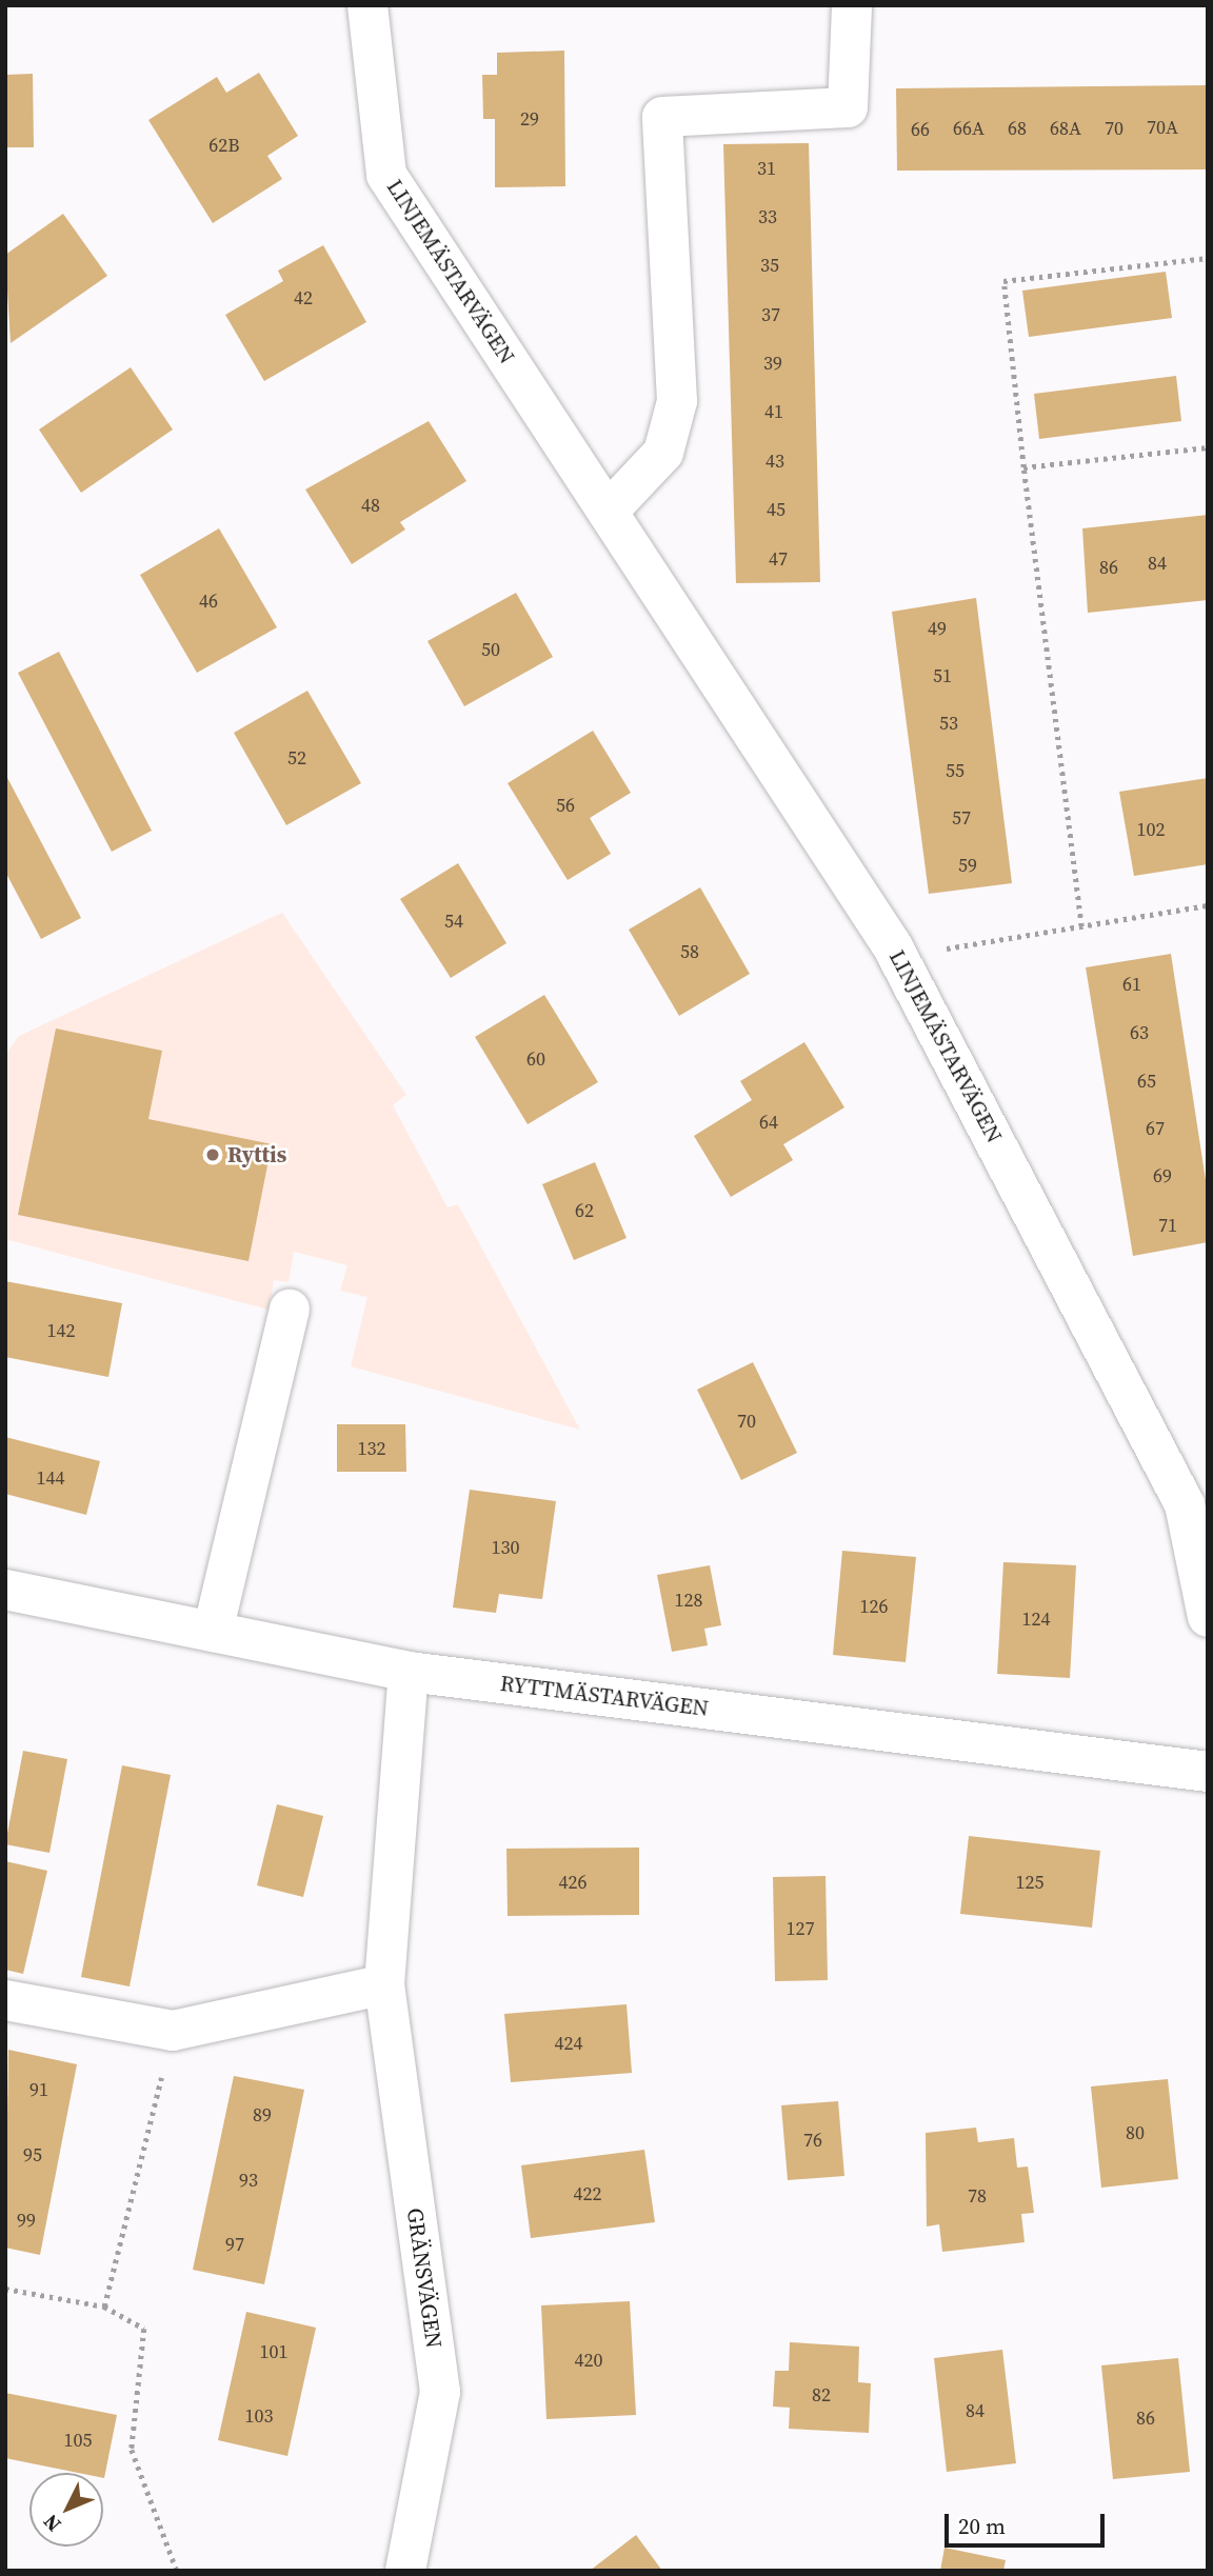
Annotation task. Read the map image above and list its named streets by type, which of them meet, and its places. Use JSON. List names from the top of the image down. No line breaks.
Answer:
{"streets":{"street":["LINJEMÄSTARVÄGEN","RYTTMÄSTARVÄGEN","GRÄNSVÄGEN"]},"crossings":[["RYTTMÄSTARVÄGEN","GRÄNSVÄGEN"]],"places":["Ryttis"],"house_numbers":["29","70A","66A","68","68A","70","66","62B","31","33","35","42","37","39","41","43","48","45","47","84","86","46","49","50","51","53","52","55","56","57","102","59","54","58","61","63","60","65","64","67","69","62","71","142","70","132","144","130","128","126","124","426","125","127","424","91","89","80","76","95","93","422","78","99","97","101","420","82","84","103","86","105"],"scale_bar":"20 m","north":"bottom left"}
